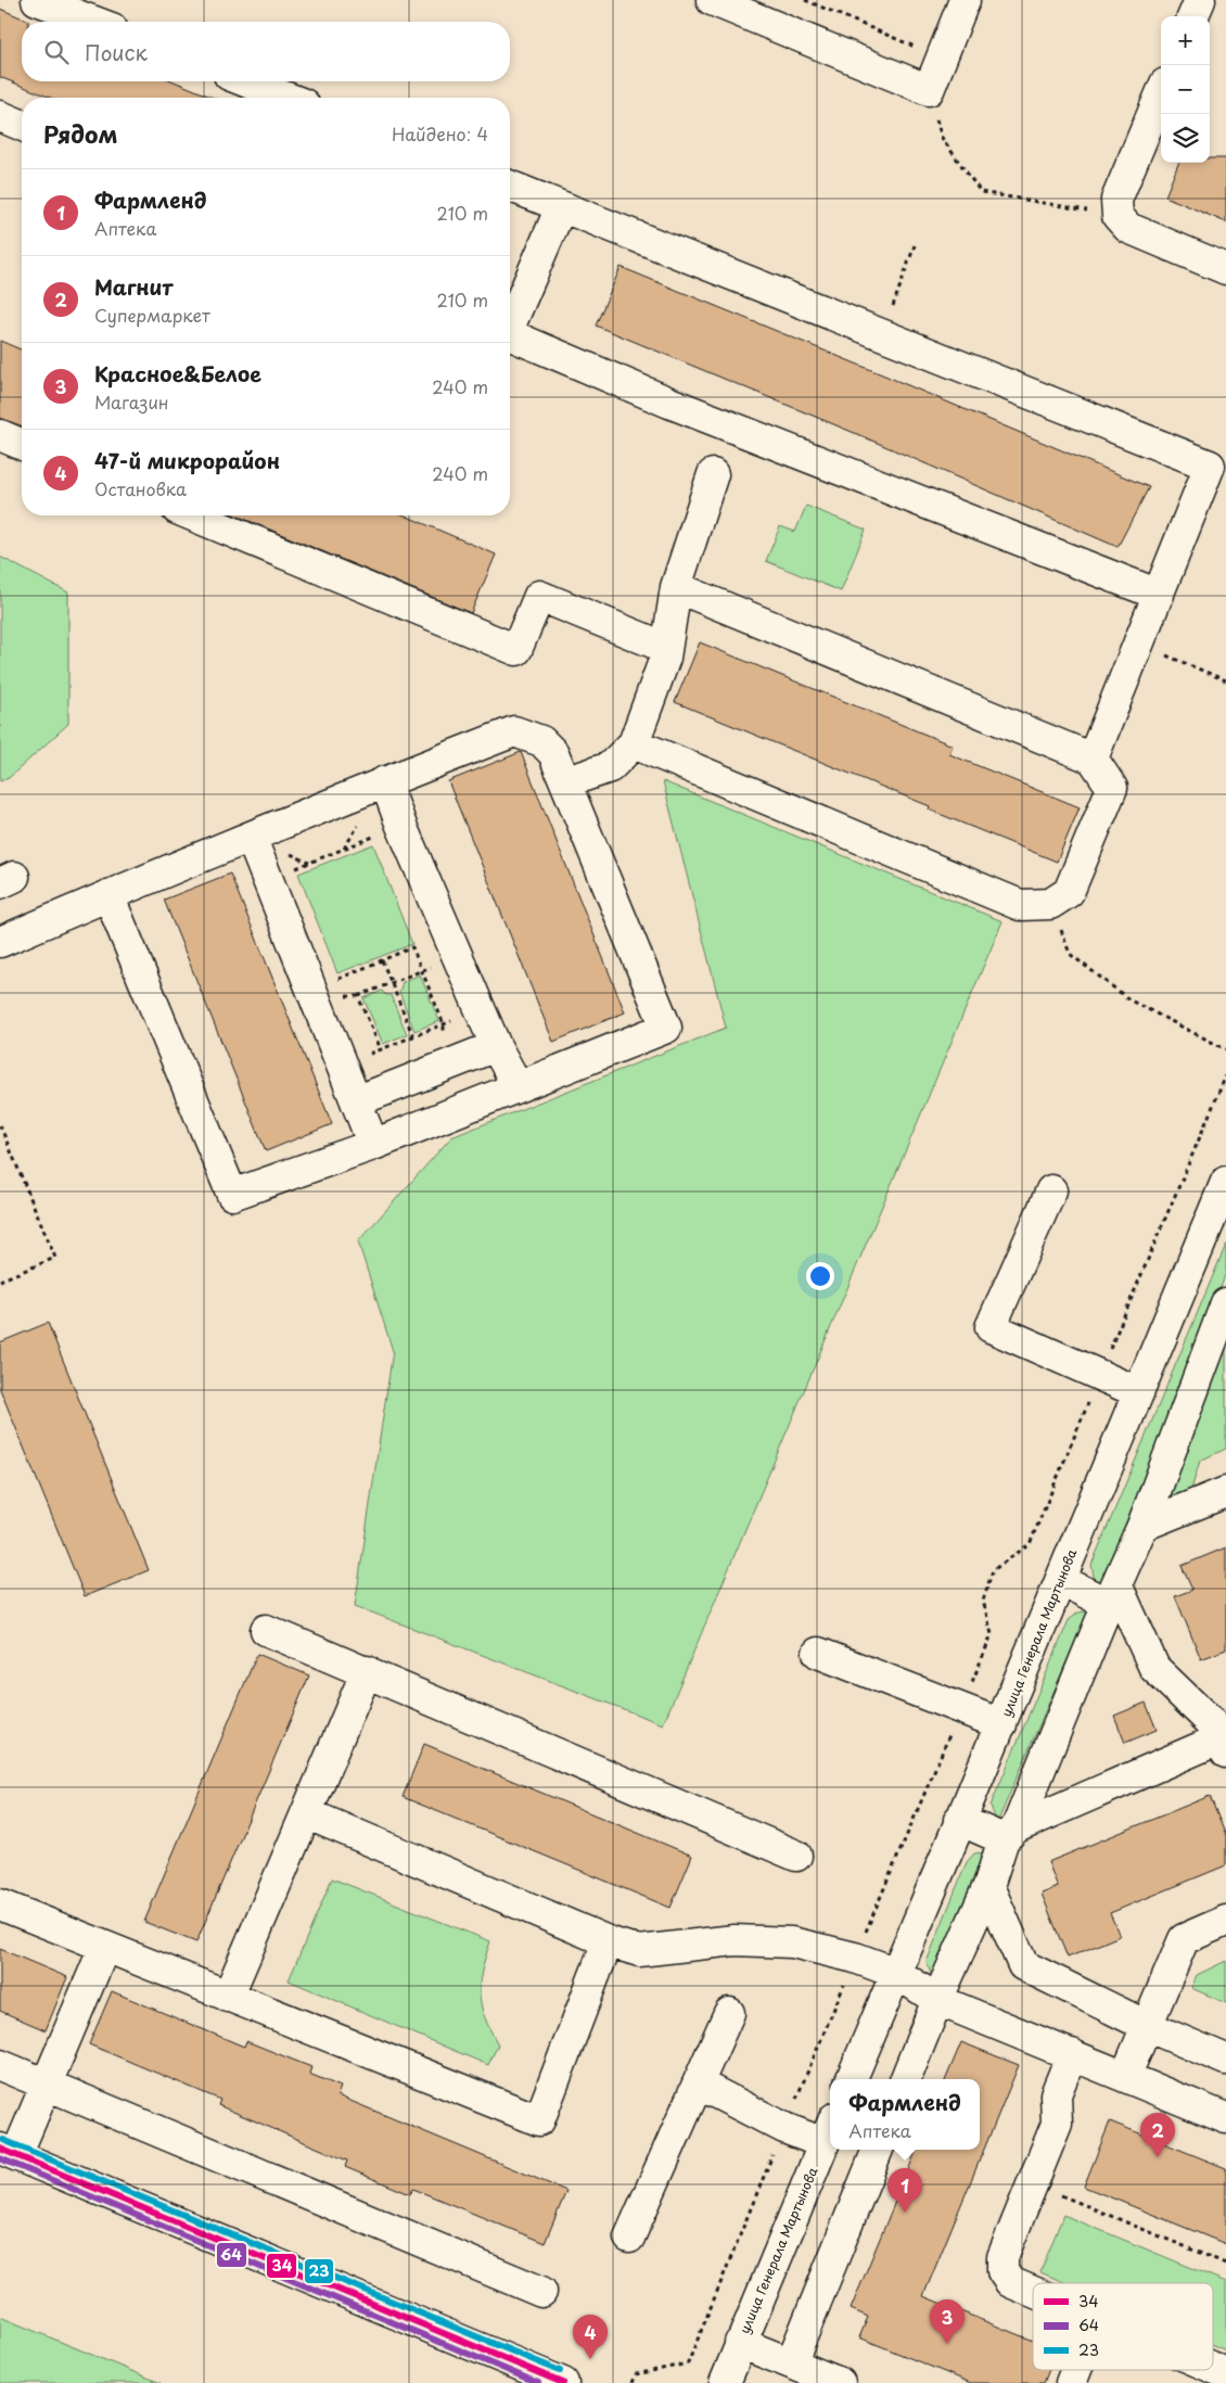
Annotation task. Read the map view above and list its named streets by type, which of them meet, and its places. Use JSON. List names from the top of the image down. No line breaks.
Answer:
{"streets":{"street":["улица Генерала Мартынова"]},"lines":["transit line 23","transit line 34","transit line 64"],"legend":["34","64","23"],"page":{"map_buttons":["+","−"],"search":"Поиск","heading":["Рядом","Найдено: 4"],"list":[{"mark":"1","name":"Фармленд","note":"Аптека","value":"210 m"},{"mark":"2","name":"Магнит","note":"Супермаркет","value":"210 m"},{"mark":"3","name":"Красное&Белое","note":"Магазин","value":"240 m"},{"mark":"4","name":"47-й микрорайон","note":"Остановка","value":"240 m"}],"popup":["Фармленд","Аптека"],"pins":["2","1","3","4"]}}
